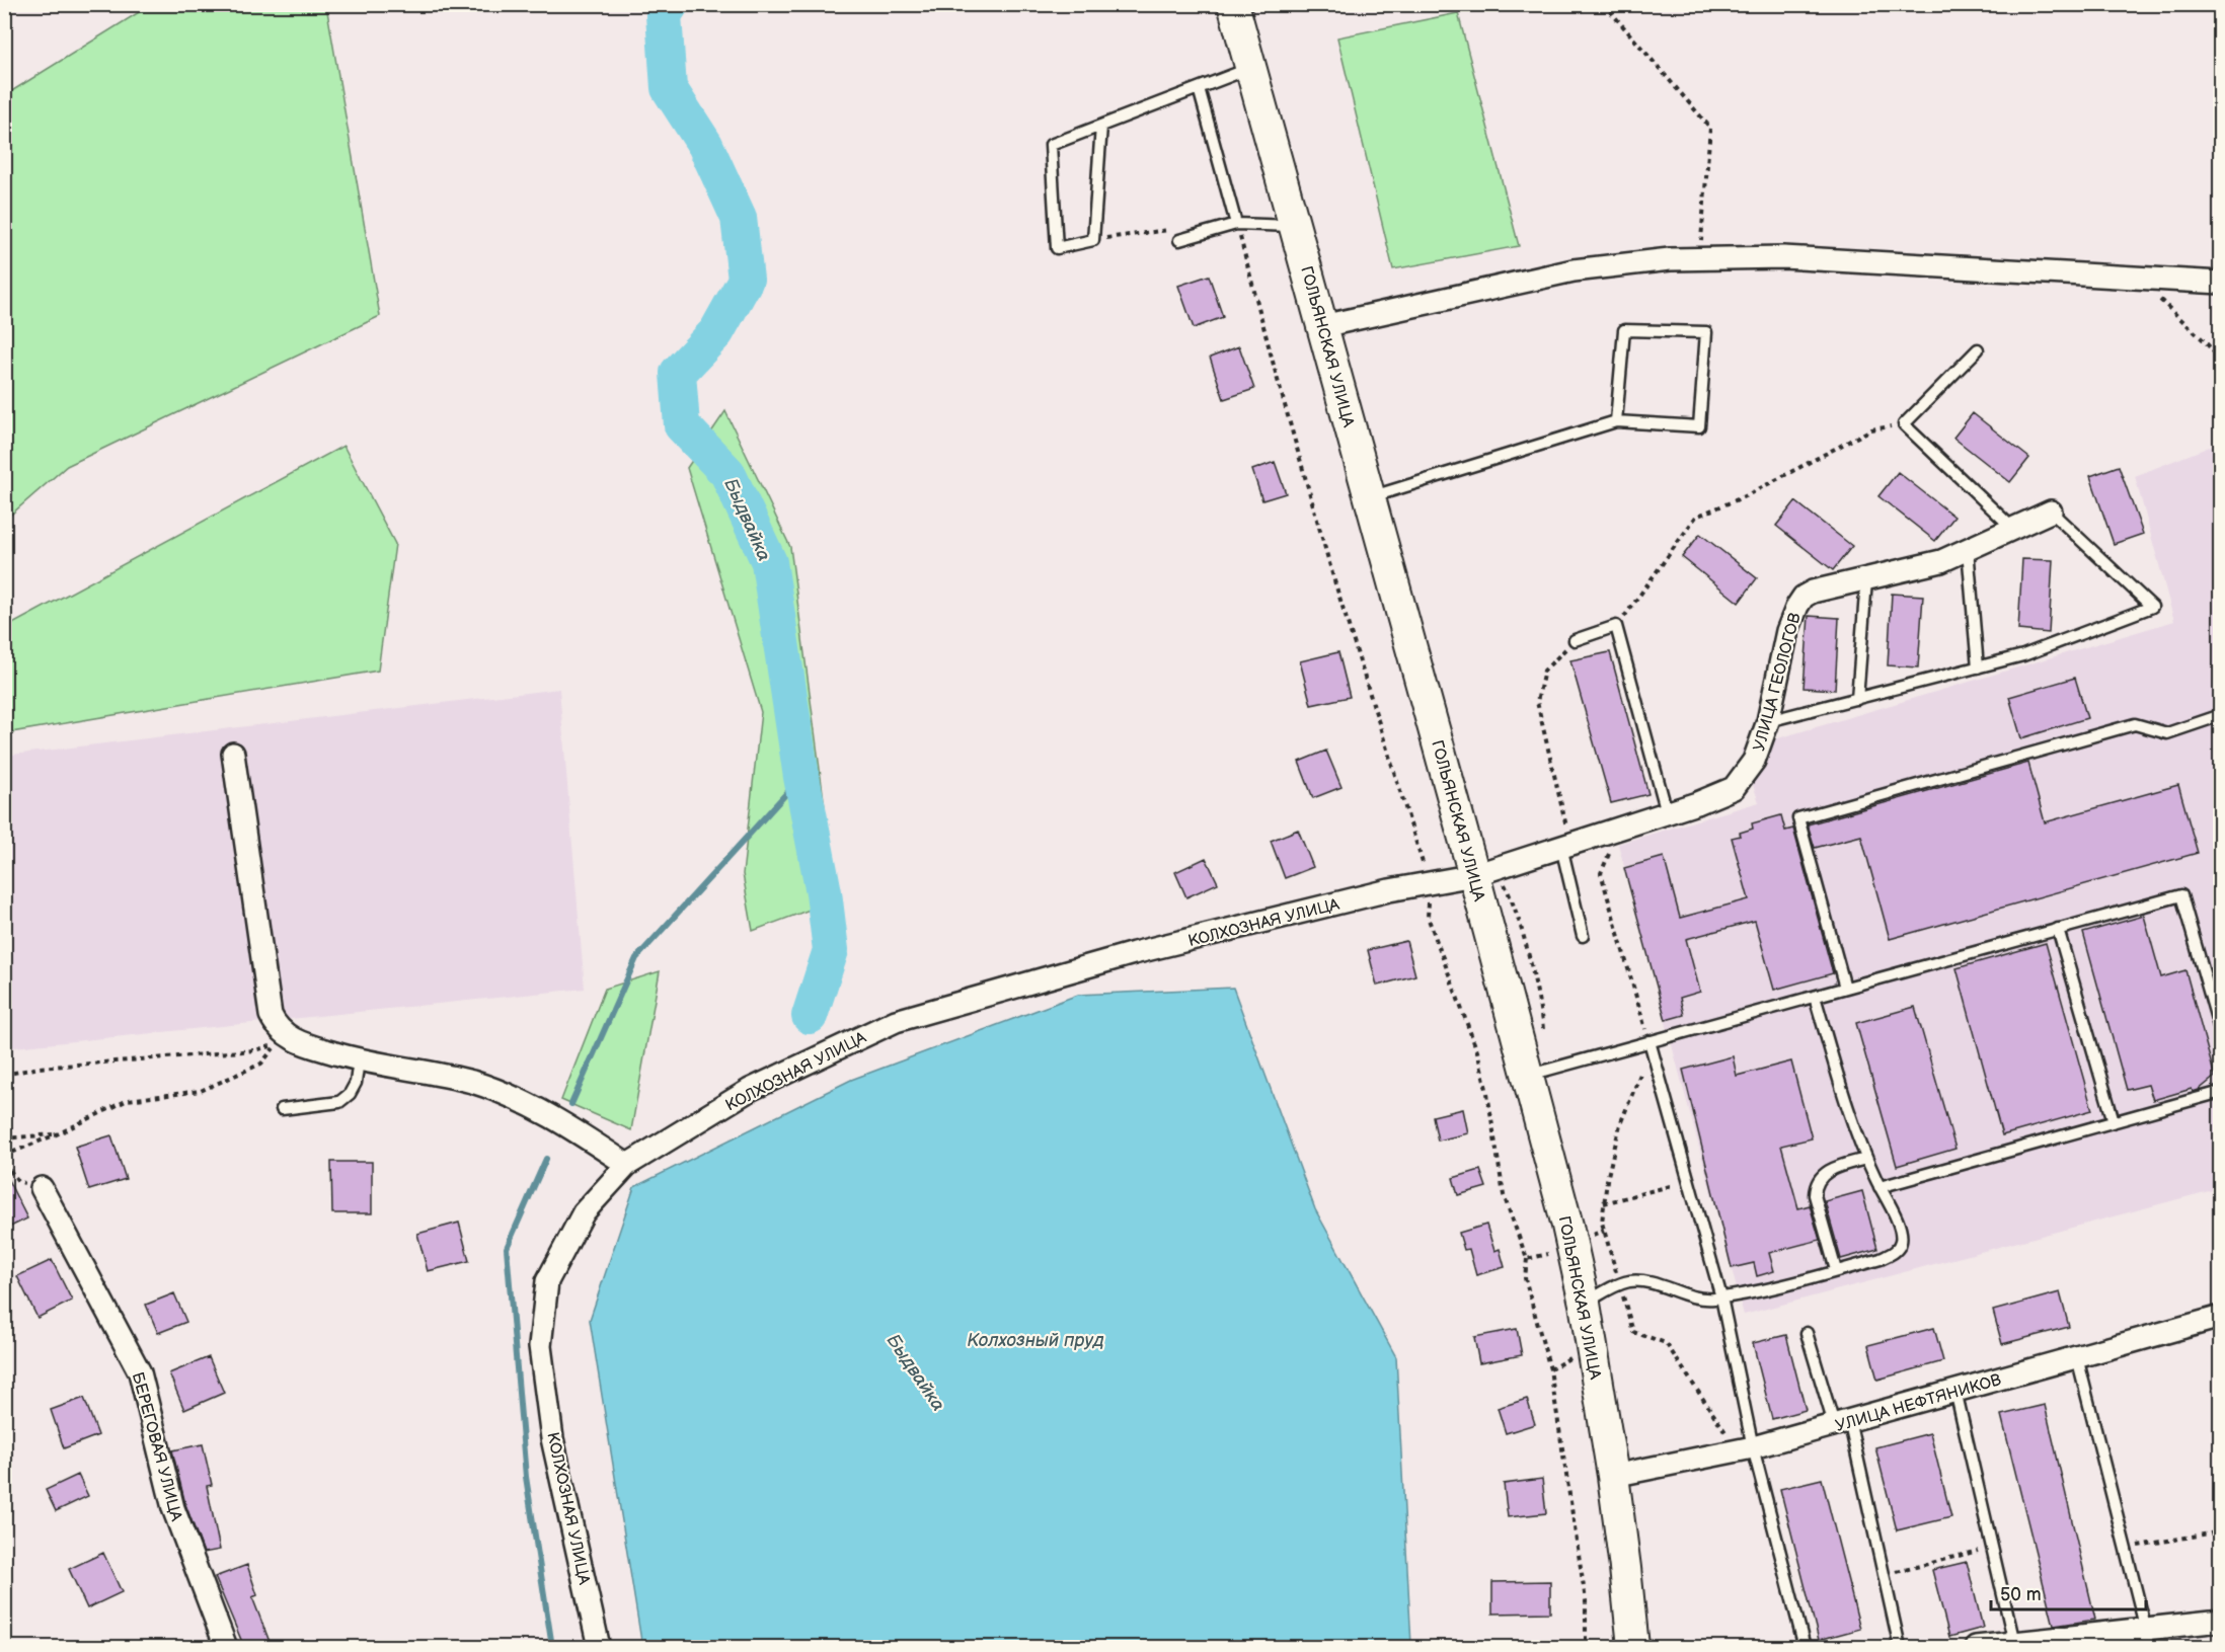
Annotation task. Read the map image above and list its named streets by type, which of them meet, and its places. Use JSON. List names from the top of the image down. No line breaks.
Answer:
{"streets":{"main road":["ГОЛЬЯНСКАЯ УЛИЦА"],"street":["УЛИЦА ГЕОЛОГОВ","КОЛХОЗНАЯ УЛИЦА","УЛИЦА НЕФТЯНИКОВ","БЕРЕГОВАЯ УЛИЦА"]},"crossings":[["ГОЛЬЯНСКАЯ УЛИЦА","УЛИЦА ГЕОЛОГОВ"],["ГОЛЬЯНСКАЯ УЛИЦА","КОЛХОЗНАЯ УЛИЦА"],["ГОЛЬЯНСКАЯ УЛИЦА","УЛИЦА НЕФТЯНИКОВ"],["УЛИЦА ГЕОЛОГОВ","КОЛХОЗНАЯ УЛИЦА"]],"water":["Быдвайка","Колхозный пруд"],"scale_bar":"50 m"}
